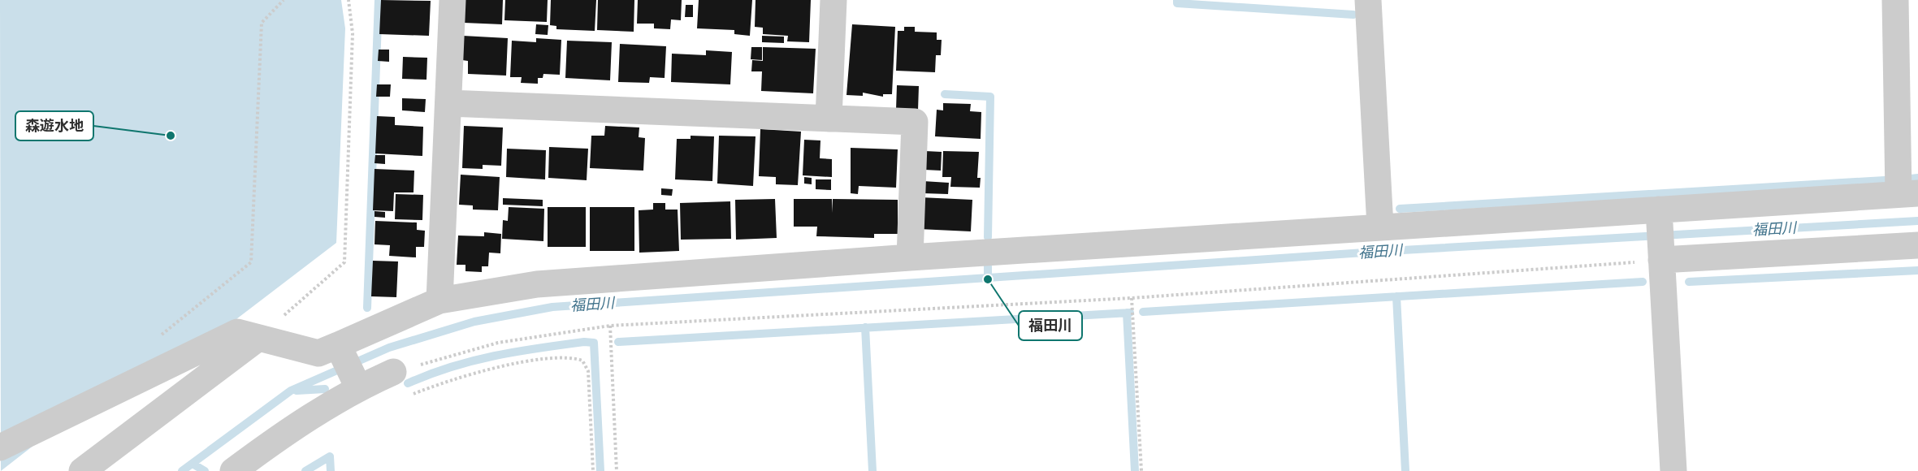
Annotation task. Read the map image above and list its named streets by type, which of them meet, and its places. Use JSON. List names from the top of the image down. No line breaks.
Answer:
{"water":["福田川"],"places":["森遊水地","福田川"]}
